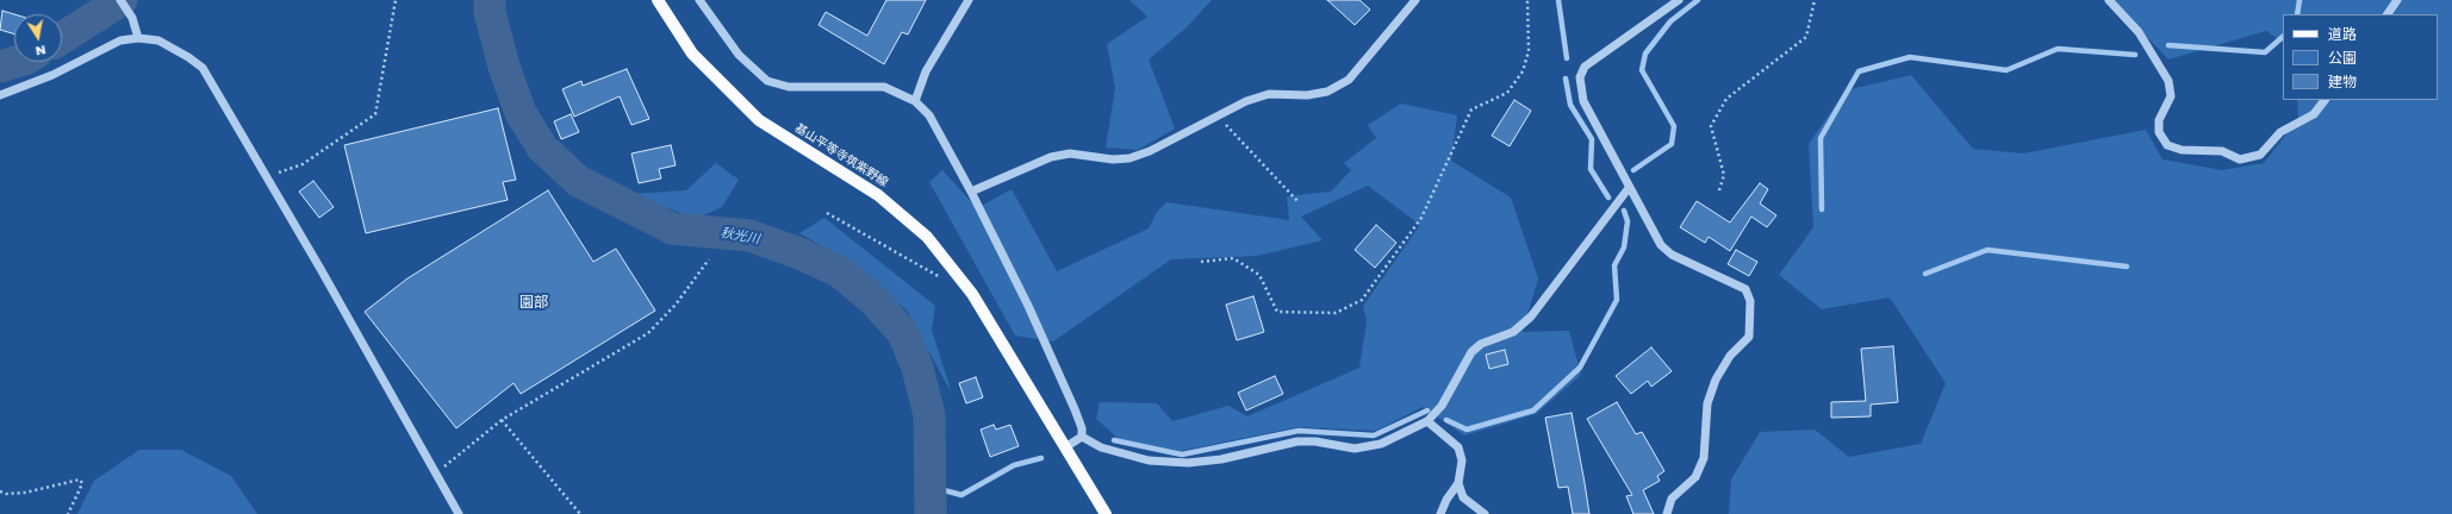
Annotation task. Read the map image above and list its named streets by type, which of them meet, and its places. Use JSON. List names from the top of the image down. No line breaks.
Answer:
{"streets":{"main road":["基山平等寺筑紫野線"]},"districts":["園部"],"water":["秋光川"],"legend":["道路","公園","建物"],"north":"bottom"}
